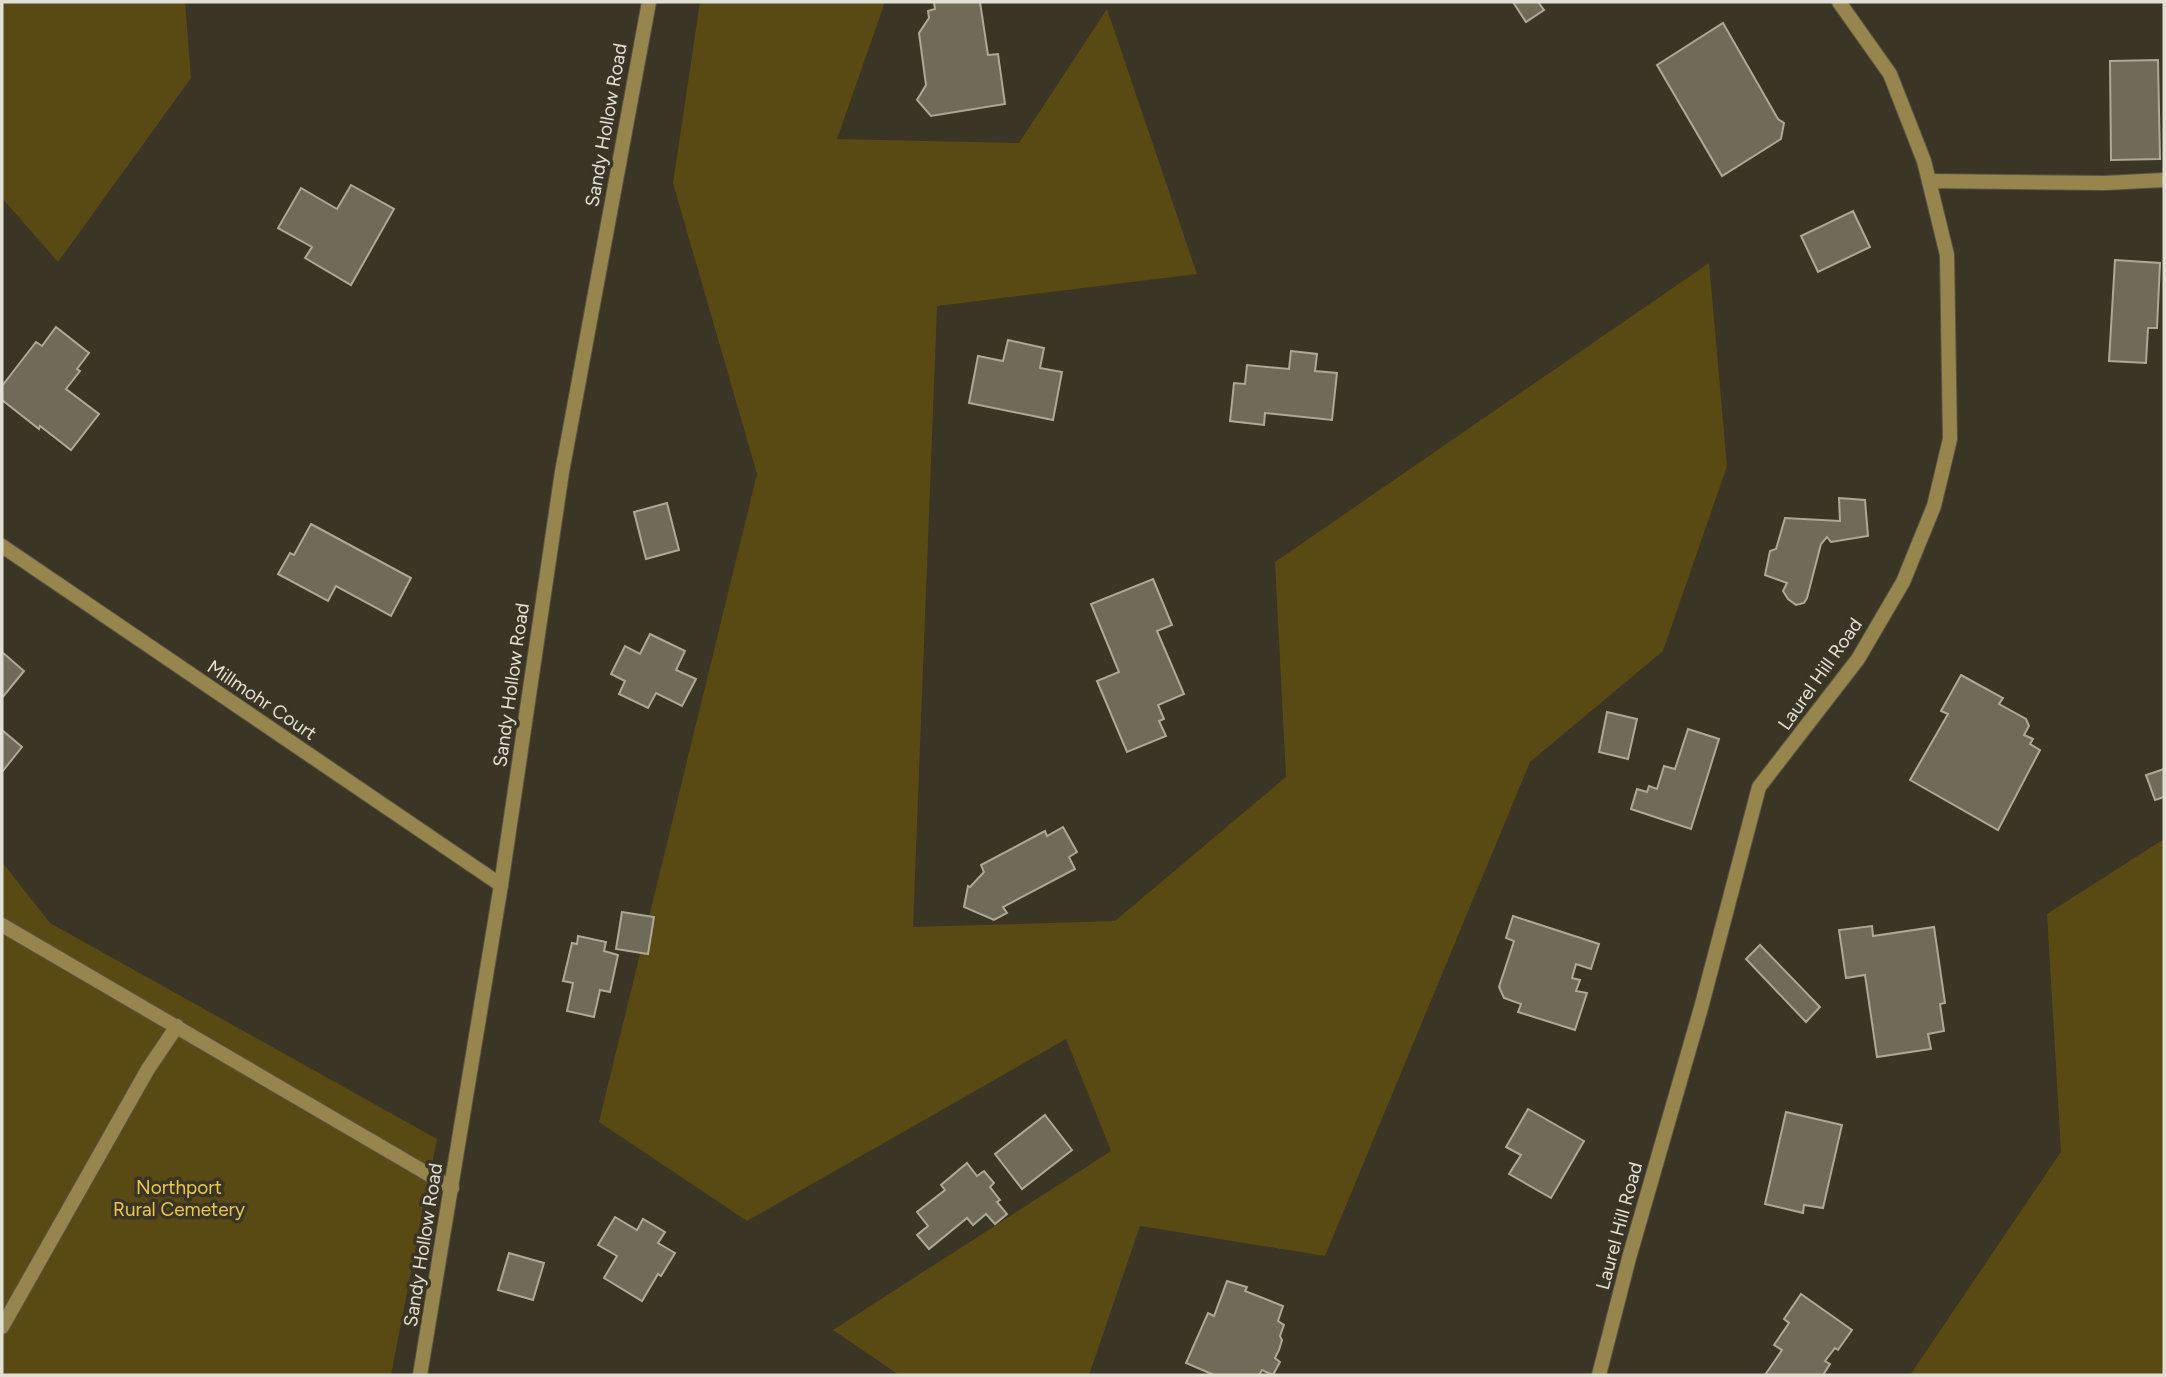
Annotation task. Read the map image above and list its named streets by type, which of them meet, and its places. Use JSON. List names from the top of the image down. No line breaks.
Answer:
{"streets":{"street":["Sandy Hollow Road","Laurel Hill Road","Millmohr Court"]},"crossings":[["Sandy Hollow Road","Millmohr Court"]],"parks":["Northport Rural Cemetery"]}
